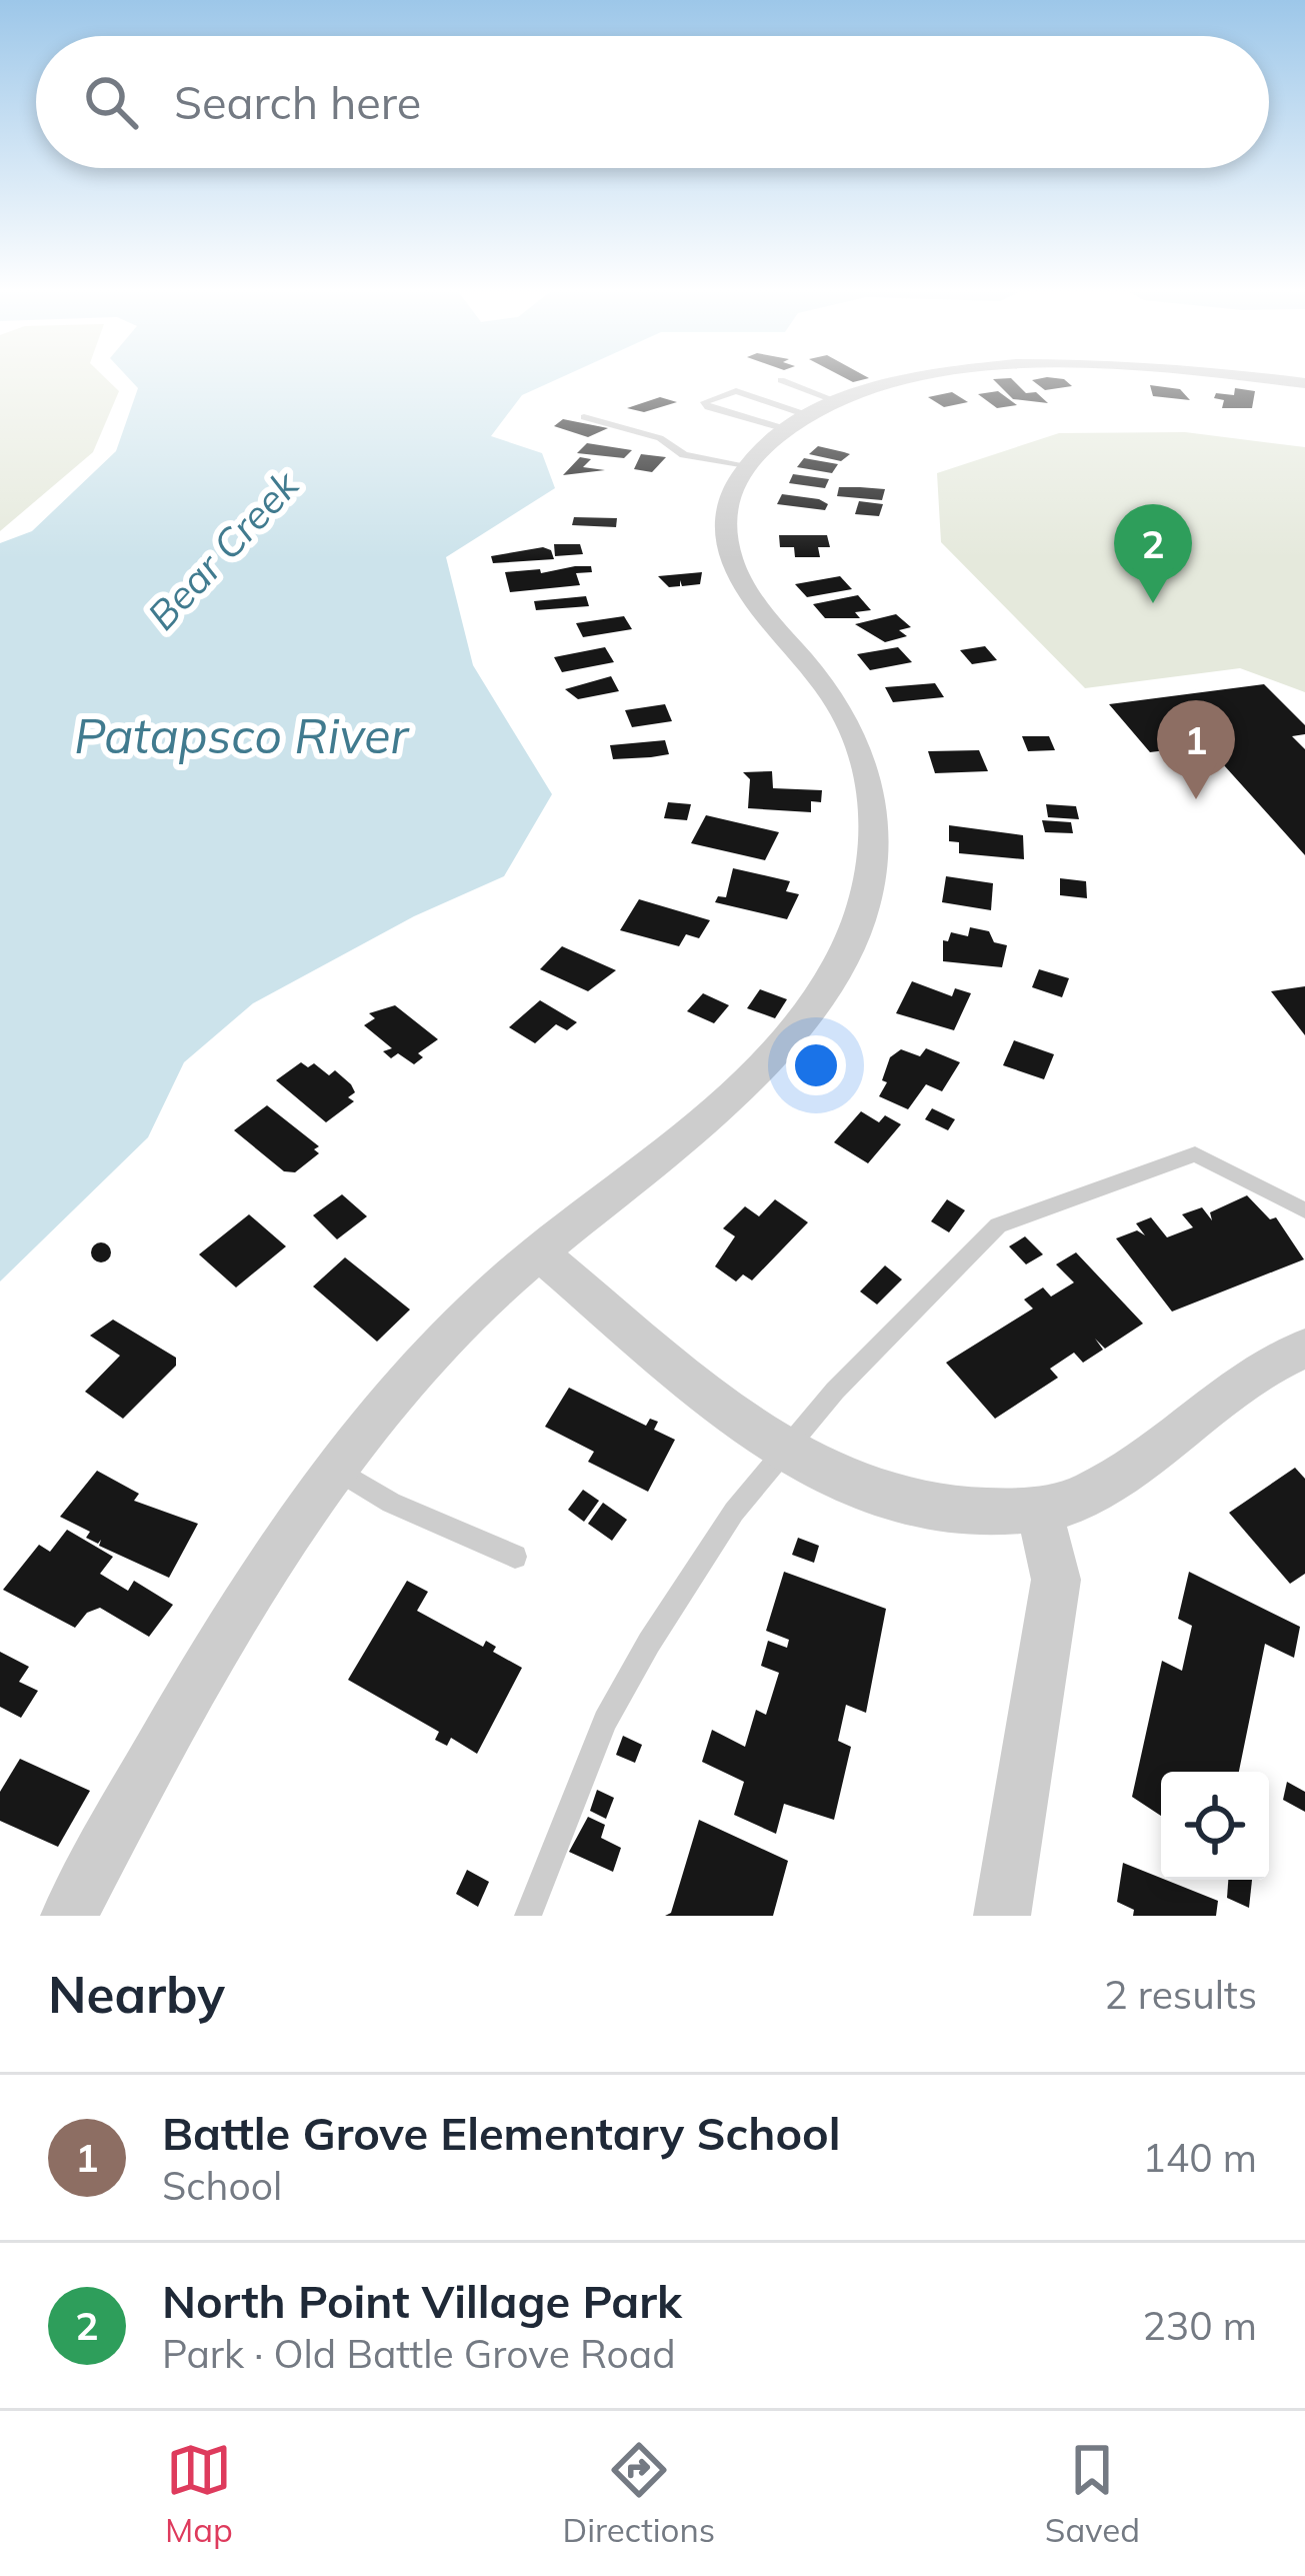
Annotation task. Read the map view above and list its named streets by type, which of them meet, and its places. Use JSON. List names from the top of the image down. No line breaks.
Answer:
{"water":["Bear Creek","Patapsco River"],"page":{"search":"Search here","pins":["2","1"],"heading":["Nearby","2 results"],"list":[{"mark":"1","name":"Battle Grove Elementary School","note":"School","value":"140 m"},{"mark":"2","name":"North Point Village Park","note":"Park · Old Battle Grove Road","value":"230 m"}],"nav":["Map","Directions","Saved"]}}
